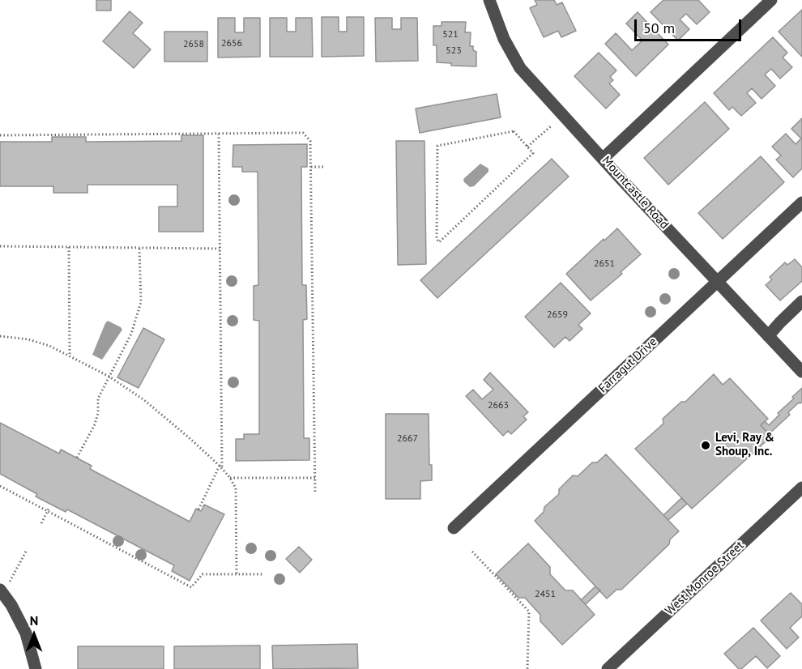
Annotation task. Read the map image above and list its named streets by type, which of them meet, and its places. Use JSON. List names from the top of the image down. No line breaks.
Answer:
{"streets":{"street":["Mountcastle Road","Farragut Drive","West Monroe Street"]},"crossings":[["Mountcastle Road","Farragut Drive"]],"places":["Levi, Ray & Shoup, Inc."],"house_numbers":["521","2656","2658","523","2651","2659","2663","2667","2451"],"scale_bar":"50 m","north":"top"}
